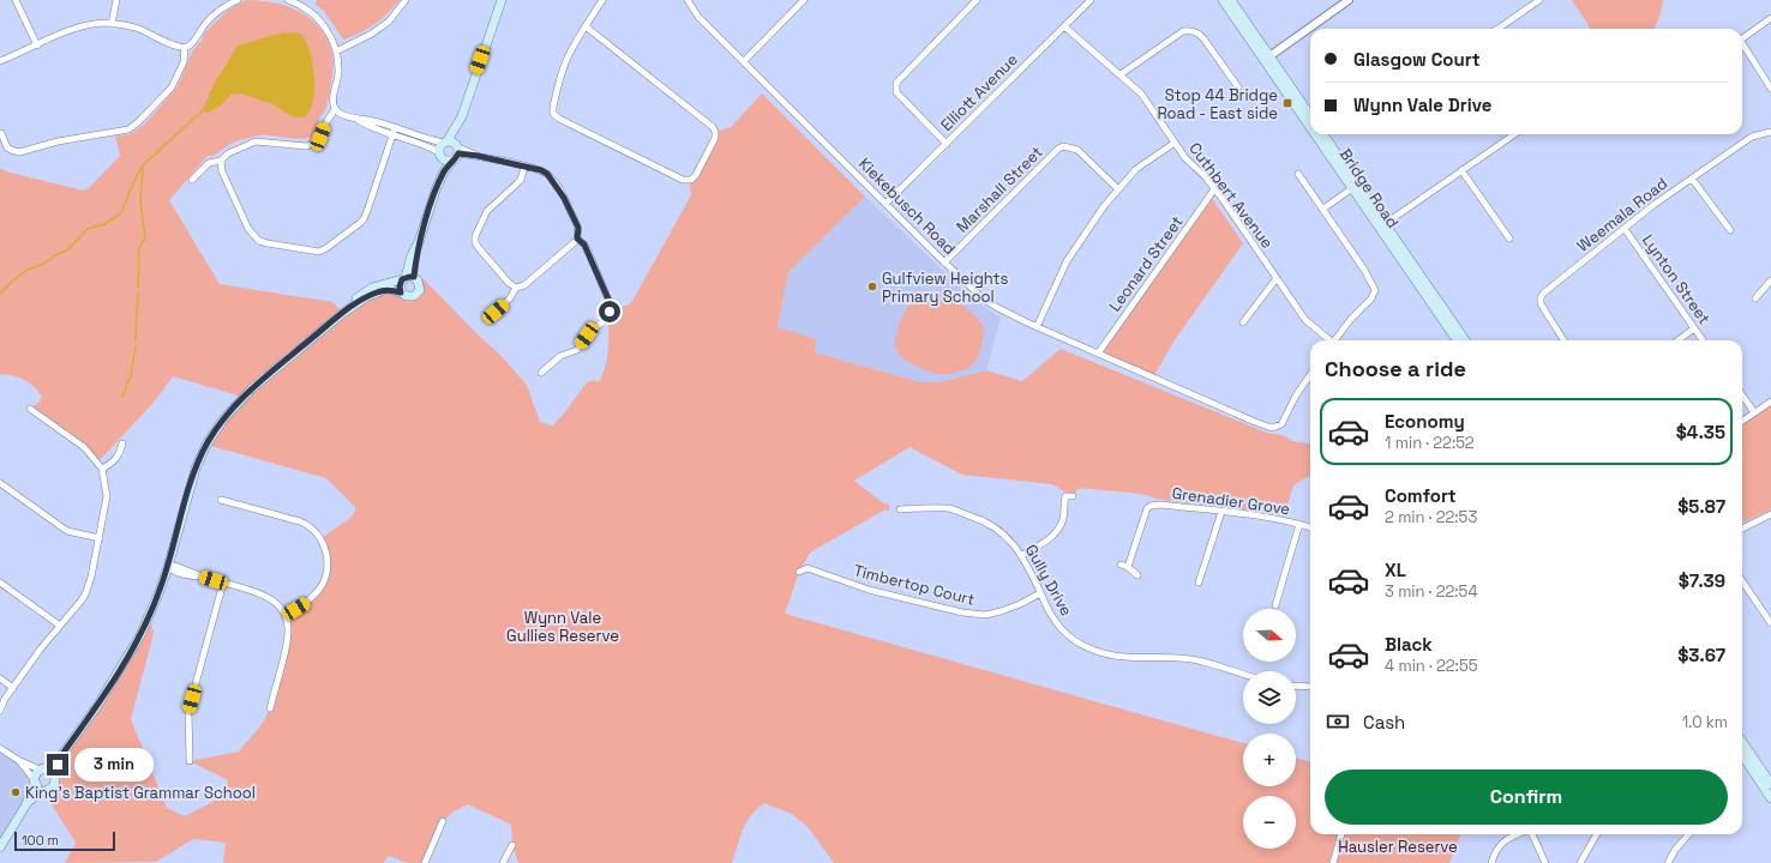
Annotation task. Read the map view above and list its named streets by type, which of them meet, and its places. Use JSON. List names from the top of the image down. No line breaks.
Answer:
{"streets":{"main road":["Bridge Road"],"street":["Elliott Avenue","Marshall Street","Cuthbert Avenue","Kiekebusch Road","Weemala Road","Leonard Street","Lynton Street","Grenadier Grove","Gully Drive","Timbertop Court"]},"crossings":[["Elliott Avenue","Cuthbert Avenue"],["Elliott Avenue","Kiekebusch Road"],["Marshall Street","Kiekebusch Road"],["Cuthbert Avenue","Leonard Street"],["Kiekebusch Road","Leonard Street"],["Weemala Road","Lynton Street"],["Gully Drive","Timbertop Court"]],"parks":["Wynn Vale Gullies Reserve","Hausler Reserve"],"places":{"transit":["Stop 44 Bridge Road - East side"],"other":["Gulfview Heights Primary School","King's Baptist Grammar School"]},"scale_bar":"100 m","north":"right","page":{"banner":["Glasgow Court","Wynn Vale Drive"],"heading":"Choose a ride","list":[{"name":"Economy","note":"1 min · 22:52","value":"$4.35"},{"name":"Comfort","note":"2 min · 22:53","value":"$5.87"},{"name":"XL","note":"3 min · 22:54","value":"$7.39"},{"name":"Black","note":"4 min · 22:55","value":"$3.67"}],"map_buttons":["+","−"],"pay":["Cash","1.0 km"],"bubble":"3 min","buttons":"Confirm","scale":"100 m"}}
